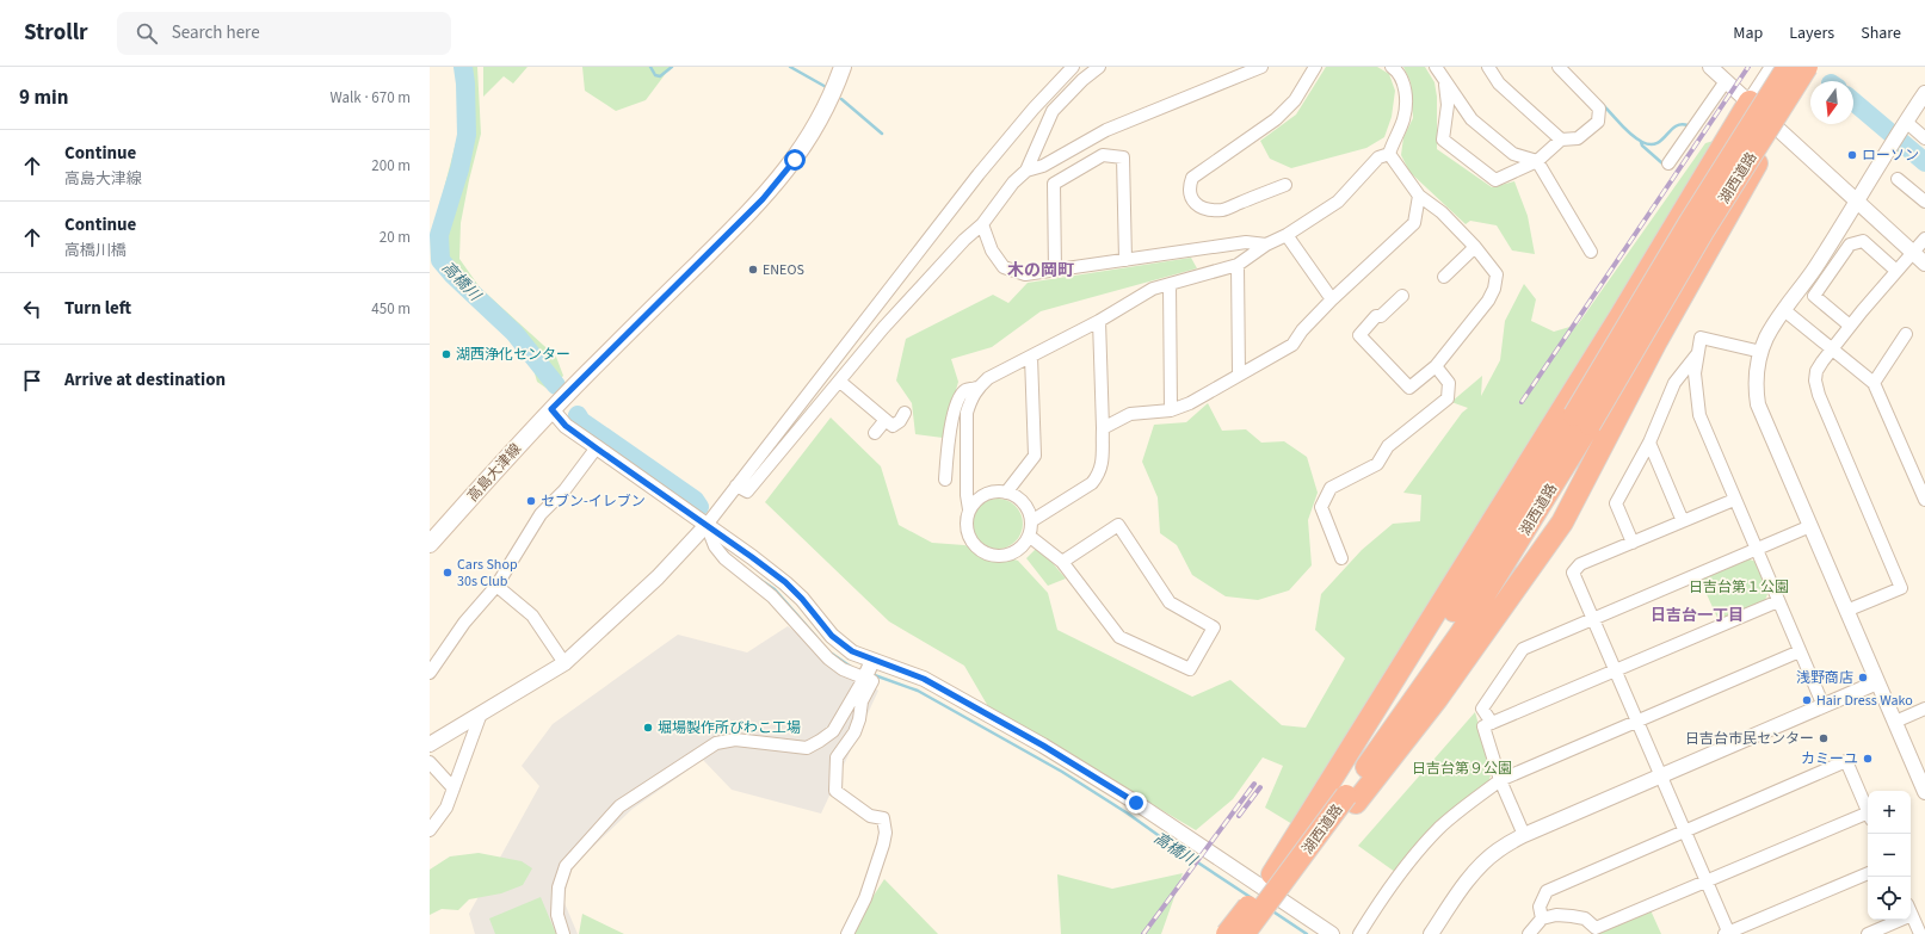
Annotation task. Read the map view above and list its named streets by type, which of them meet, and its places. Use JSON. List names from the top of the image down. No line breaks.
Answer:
{"streets":{"highway":["湖西道路"],"main road":["高島大津線"]},"districts":["木の岡町","日吉台一丁目"],"water":["高橋川"],"parks":["日吉台第１公園","日吉台第９公園"],"places":["ローソン","ENEOS","湖西浄化センター","セブン-イレブン","Cars Shop 30s Club","浅野商店","Hair Dress Wako","堀場製作所びわこ工場","日吉台市民センター","カミーユ"],"north":"bottom","page":{"header":"Strollr","search":"Search here","nav":["Map","Layers","Share"],"heading":["9 min","Walk · 670 m"],"list":[["Continue","高島大津線","200 m"],["Continue","高橋川橋","20 m"],["Turn left","450 m"],"Arrive at destination"],"map_buttons":["+","−"]}}
